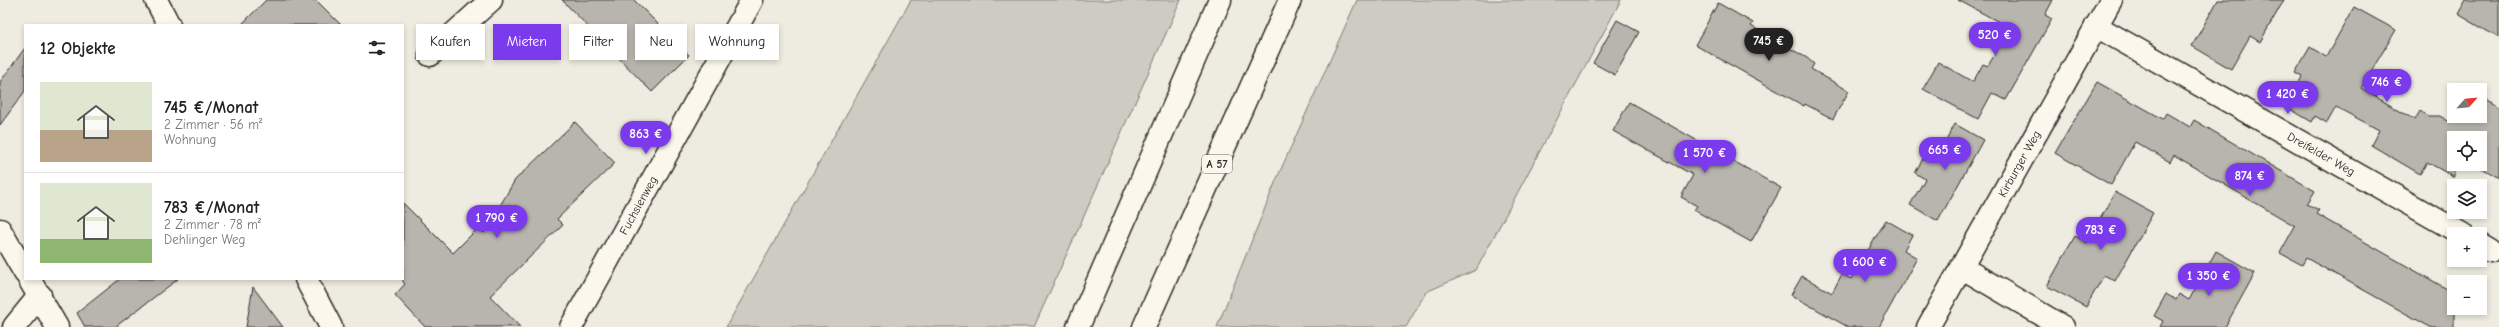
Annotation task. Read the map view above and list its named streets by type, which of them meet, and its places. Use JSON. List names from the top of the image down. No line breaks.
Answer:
{"streets":{"main road":["Dreifelder Weg","Kirburger Weg","A 57","Fuchsienweg"]},"crossings":[["Dreifelder Weg","Kirburger Weg"]],"north":"top right","page":{"price":["520 €","745 €","746 €","1 420 €","863 €","665 €","1 570 €","874 €","1 790 €","783 €","1 600 €","1 350 €"],"chip":["Kaufen","Mieten","Filter","Neu","Wohnung"],"heading":"12 Objekte","list":[{"name":"745 €/Monat","note":"2 Zimmer · 56 m² · Wohnung"},{"name":"783 €/Monat","note":"2 Zimmer · 78 m² · Dehlinger Weg"}],"map_buttons":["+","−"]}}
